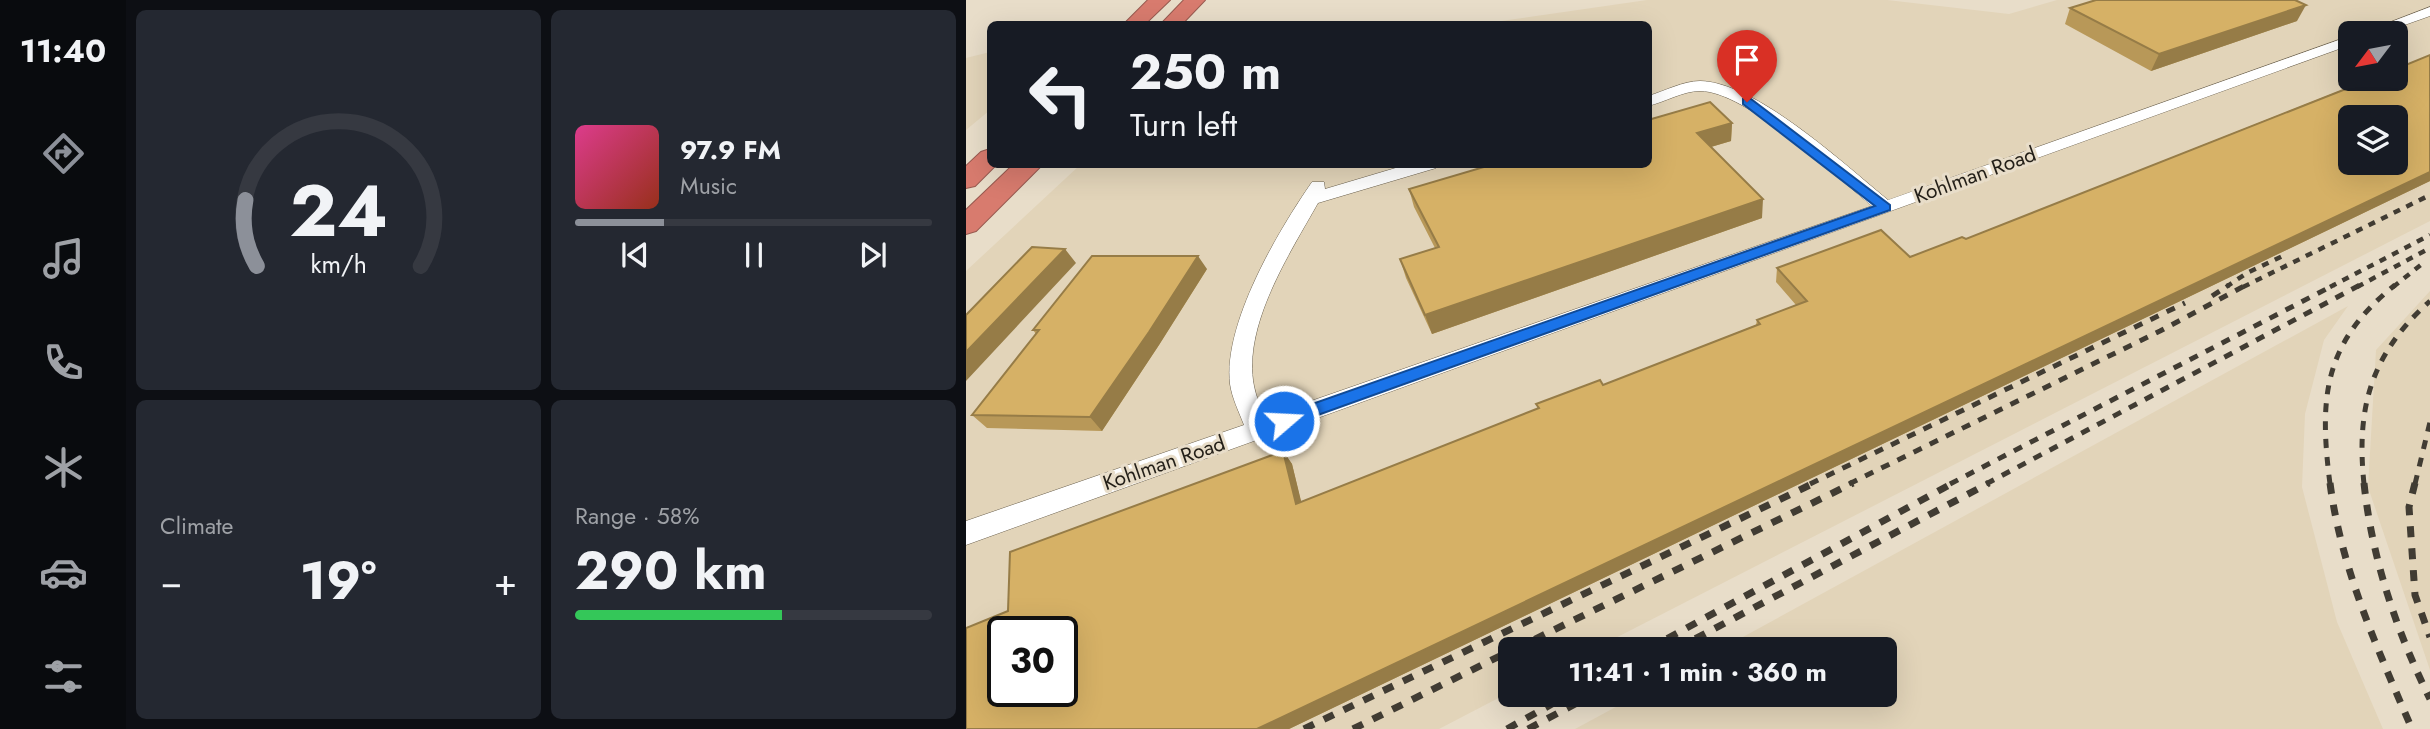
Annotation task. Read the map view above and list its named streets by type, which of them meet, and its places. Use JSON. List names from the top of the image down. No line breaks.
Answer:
{"streets":{"street":["Kohlman Road"]},"north":"bottom left","page":{"tabs":"11:40","turn":["250 m","Turn left"],"song":["97.9 FM","Music"],"tile":["Climate",["Range · 58%","290 km"]],"heat":["−","19°","+"],"limit":"30","trip":"11:41 · 1 min · 360 m","gauge":["24","km/h"]}}
